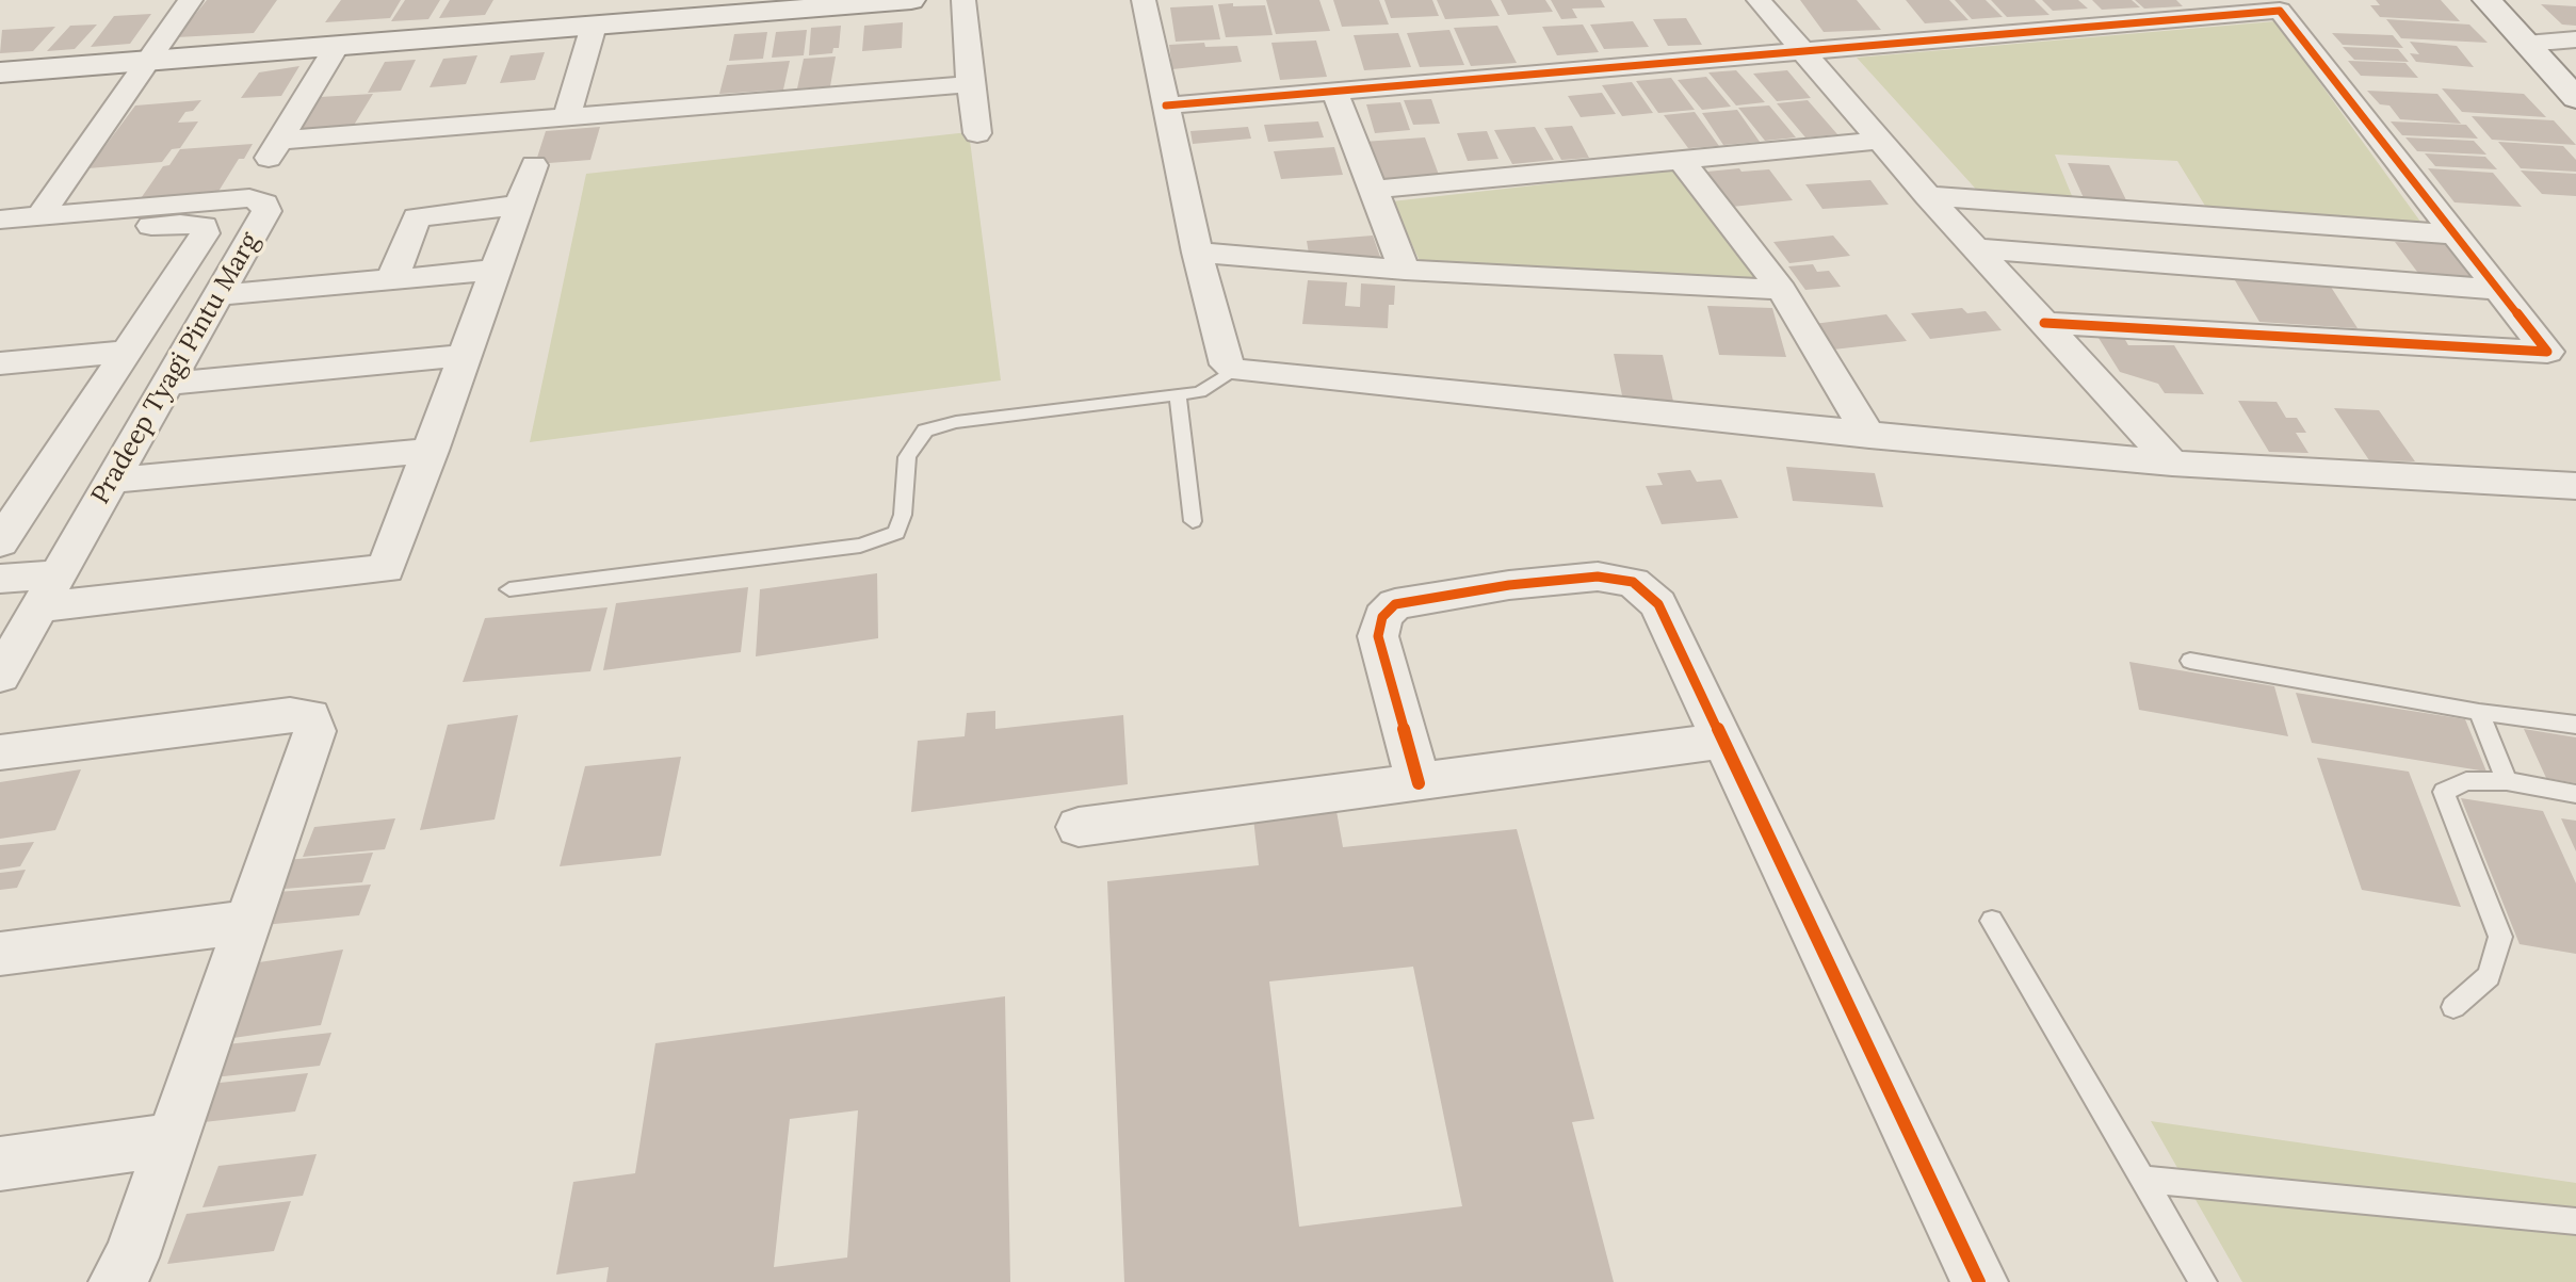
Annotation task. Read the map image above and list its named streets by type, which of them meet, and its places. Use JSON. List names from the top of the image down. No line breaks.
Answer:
{"streets":{"street":["Pradeep Tyagi Pintu Marg"]}}
